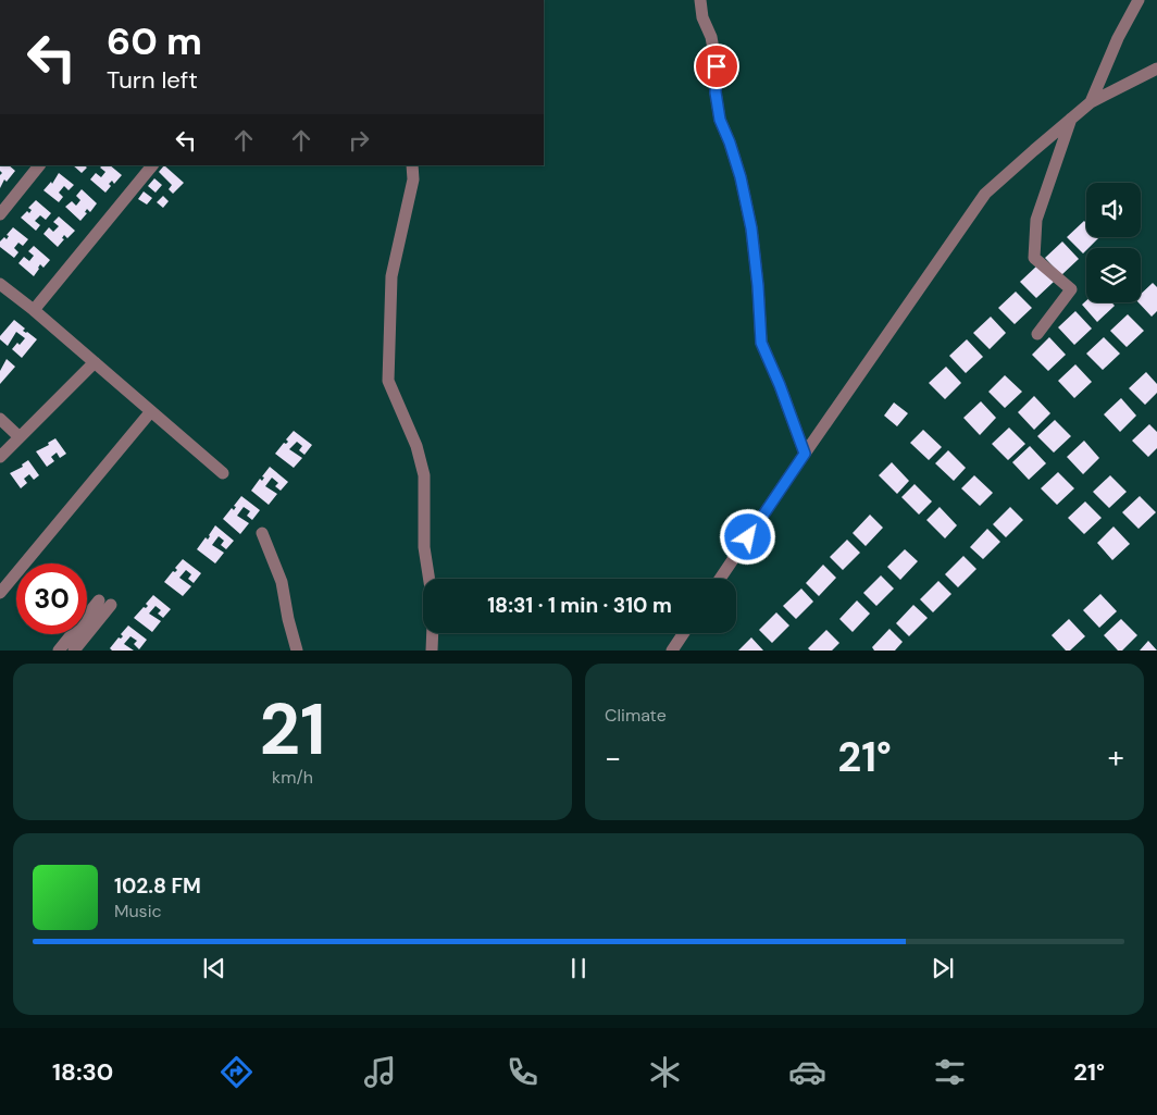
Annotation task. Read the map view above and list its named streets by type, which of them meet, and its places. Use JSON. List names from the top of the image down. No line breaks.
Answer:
{"page":{"turn":["60 m","Turn left"],"limit":"30","trip":"18:31 · 1 min · 310 m","tile":[["21","km/h"],"Climate"],"heat":["−","21°","+"],"song":["102.8 FM","Music"],"tabs":["18:30","21°"]}}
